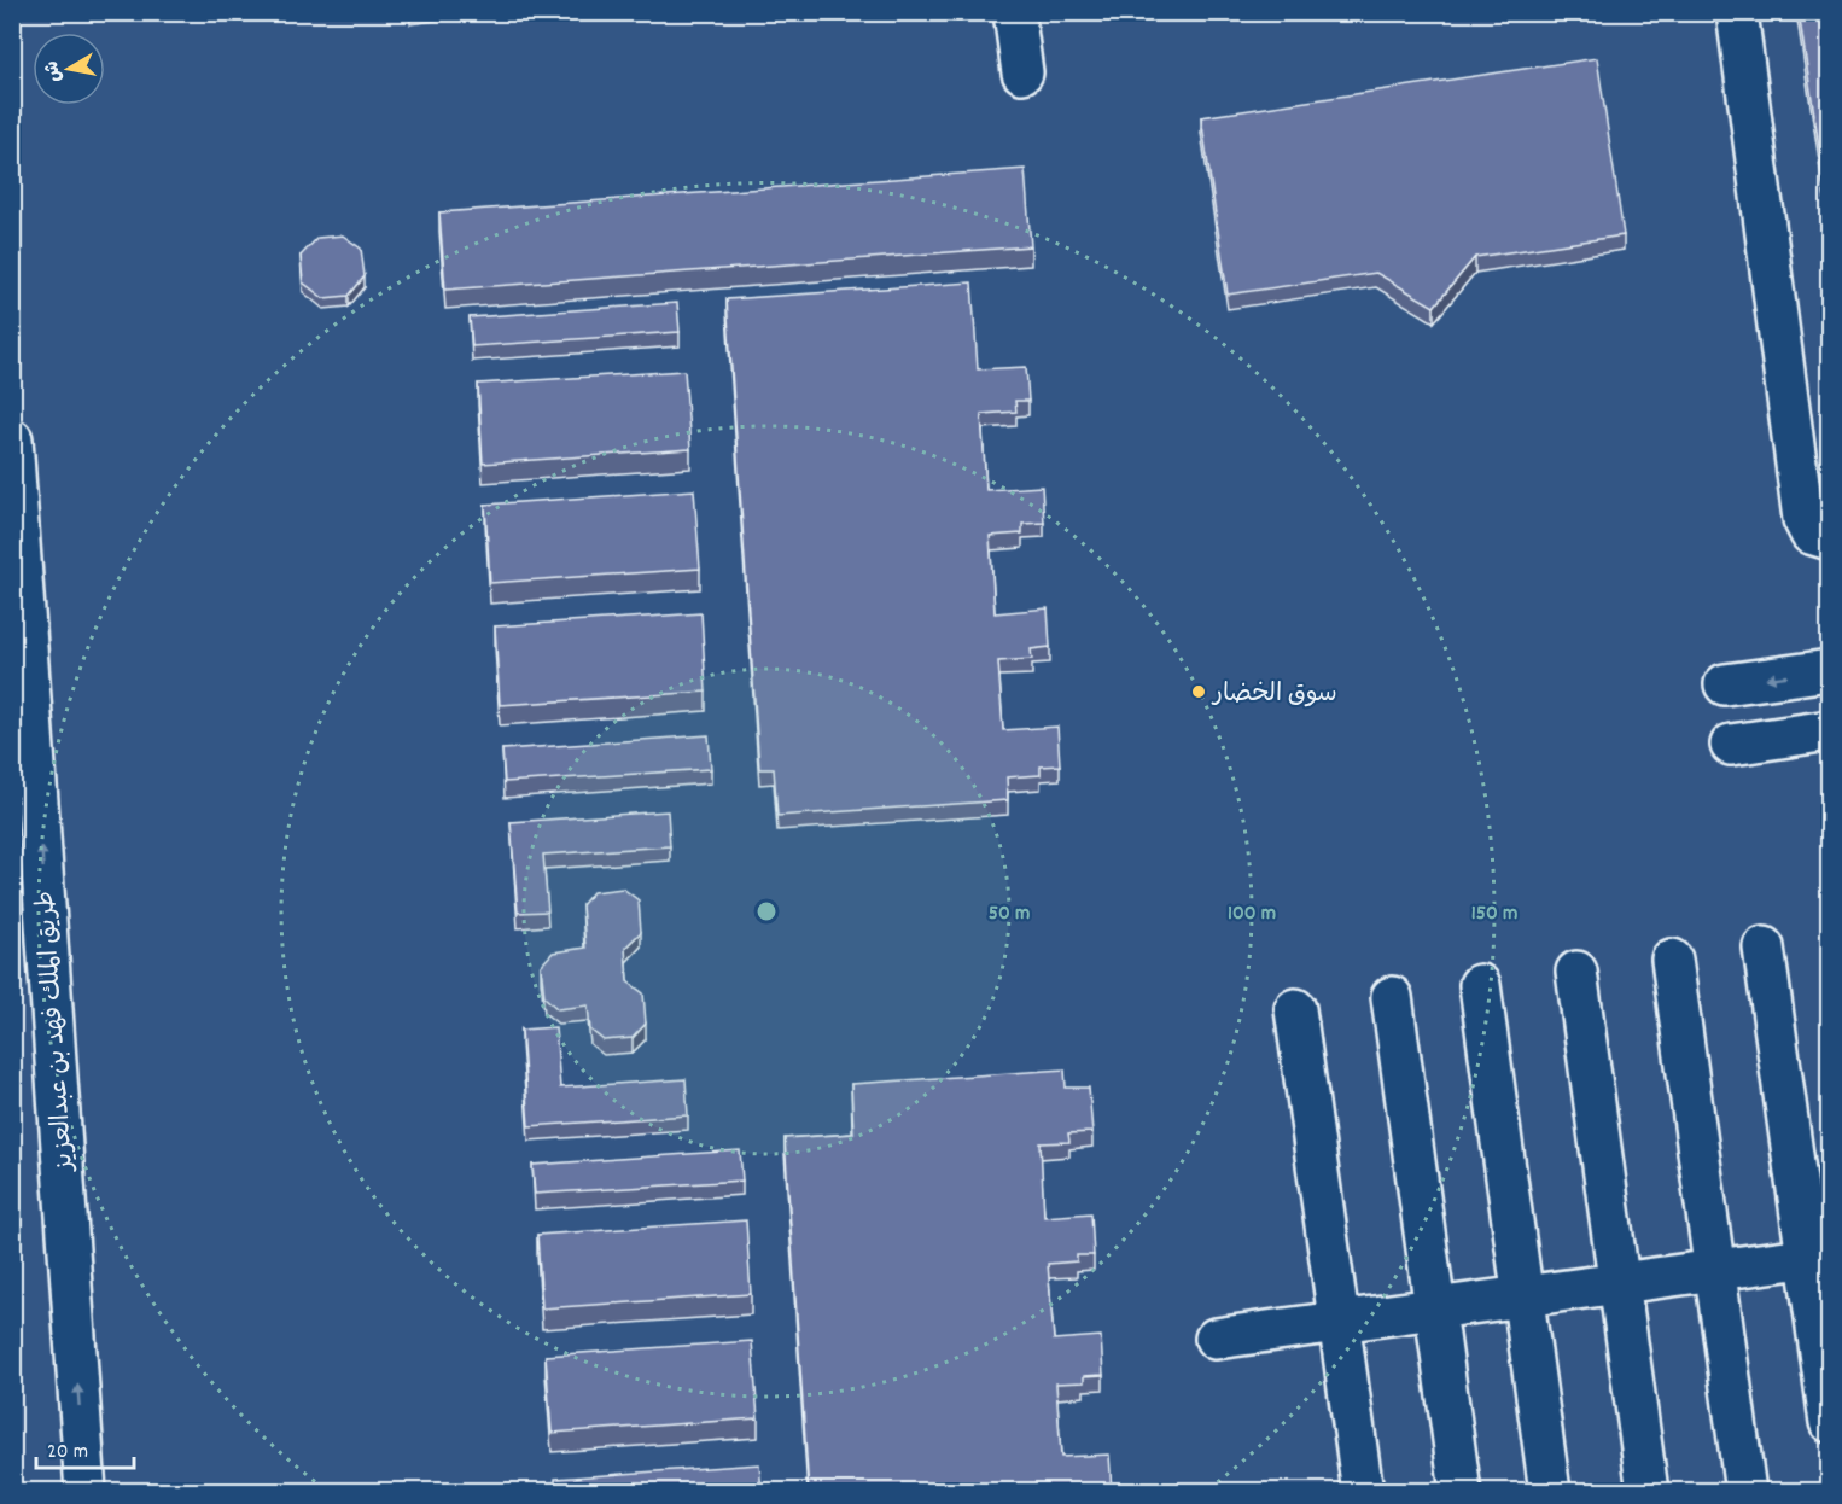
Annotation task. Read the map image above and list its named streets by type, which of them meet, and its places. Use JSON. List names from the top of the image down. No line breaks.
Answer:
{"streets":{"street":["طريق الملك فهد بن عبدالعزيز"]},"one_way":["طريق الملك فهد بن عبدالعزيز"],"places":["سوق الخضار"],"scale_bar":"20 m","north":"left","rings":["50 m","100 m","150 m"]}
